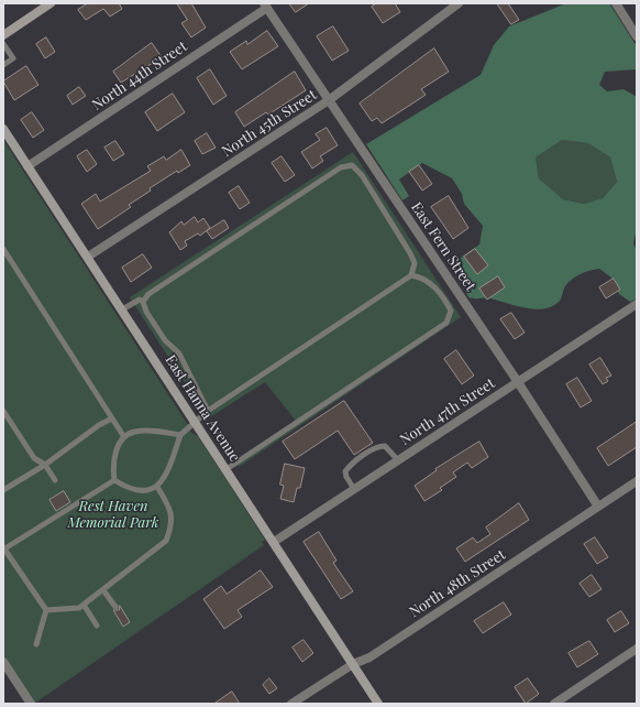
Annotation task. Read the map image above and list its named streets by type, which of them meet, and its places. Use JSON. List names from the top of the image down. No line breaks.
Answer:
{"streets":{"street":["North 44th Street","North 45th Street","East Fern Street","East Hanna Avenue","North 47th Street","North 48th Street"]},"crossings":[["North 44th Street","East Fern Street"],["North 44th Street","East Hanna Avenue"],["North 45th Street","East Fern Street"],["North 45th Street","East Hanna Avenue"],["East Fern Street","North 47th Street"],["East Fern Street","North 48th Street"],["East Hanna Avenue","North 47th Street"],["East Hanna Avenue","North 48th Street"]],"parks":["Rest Haven Memorial Park"]}
